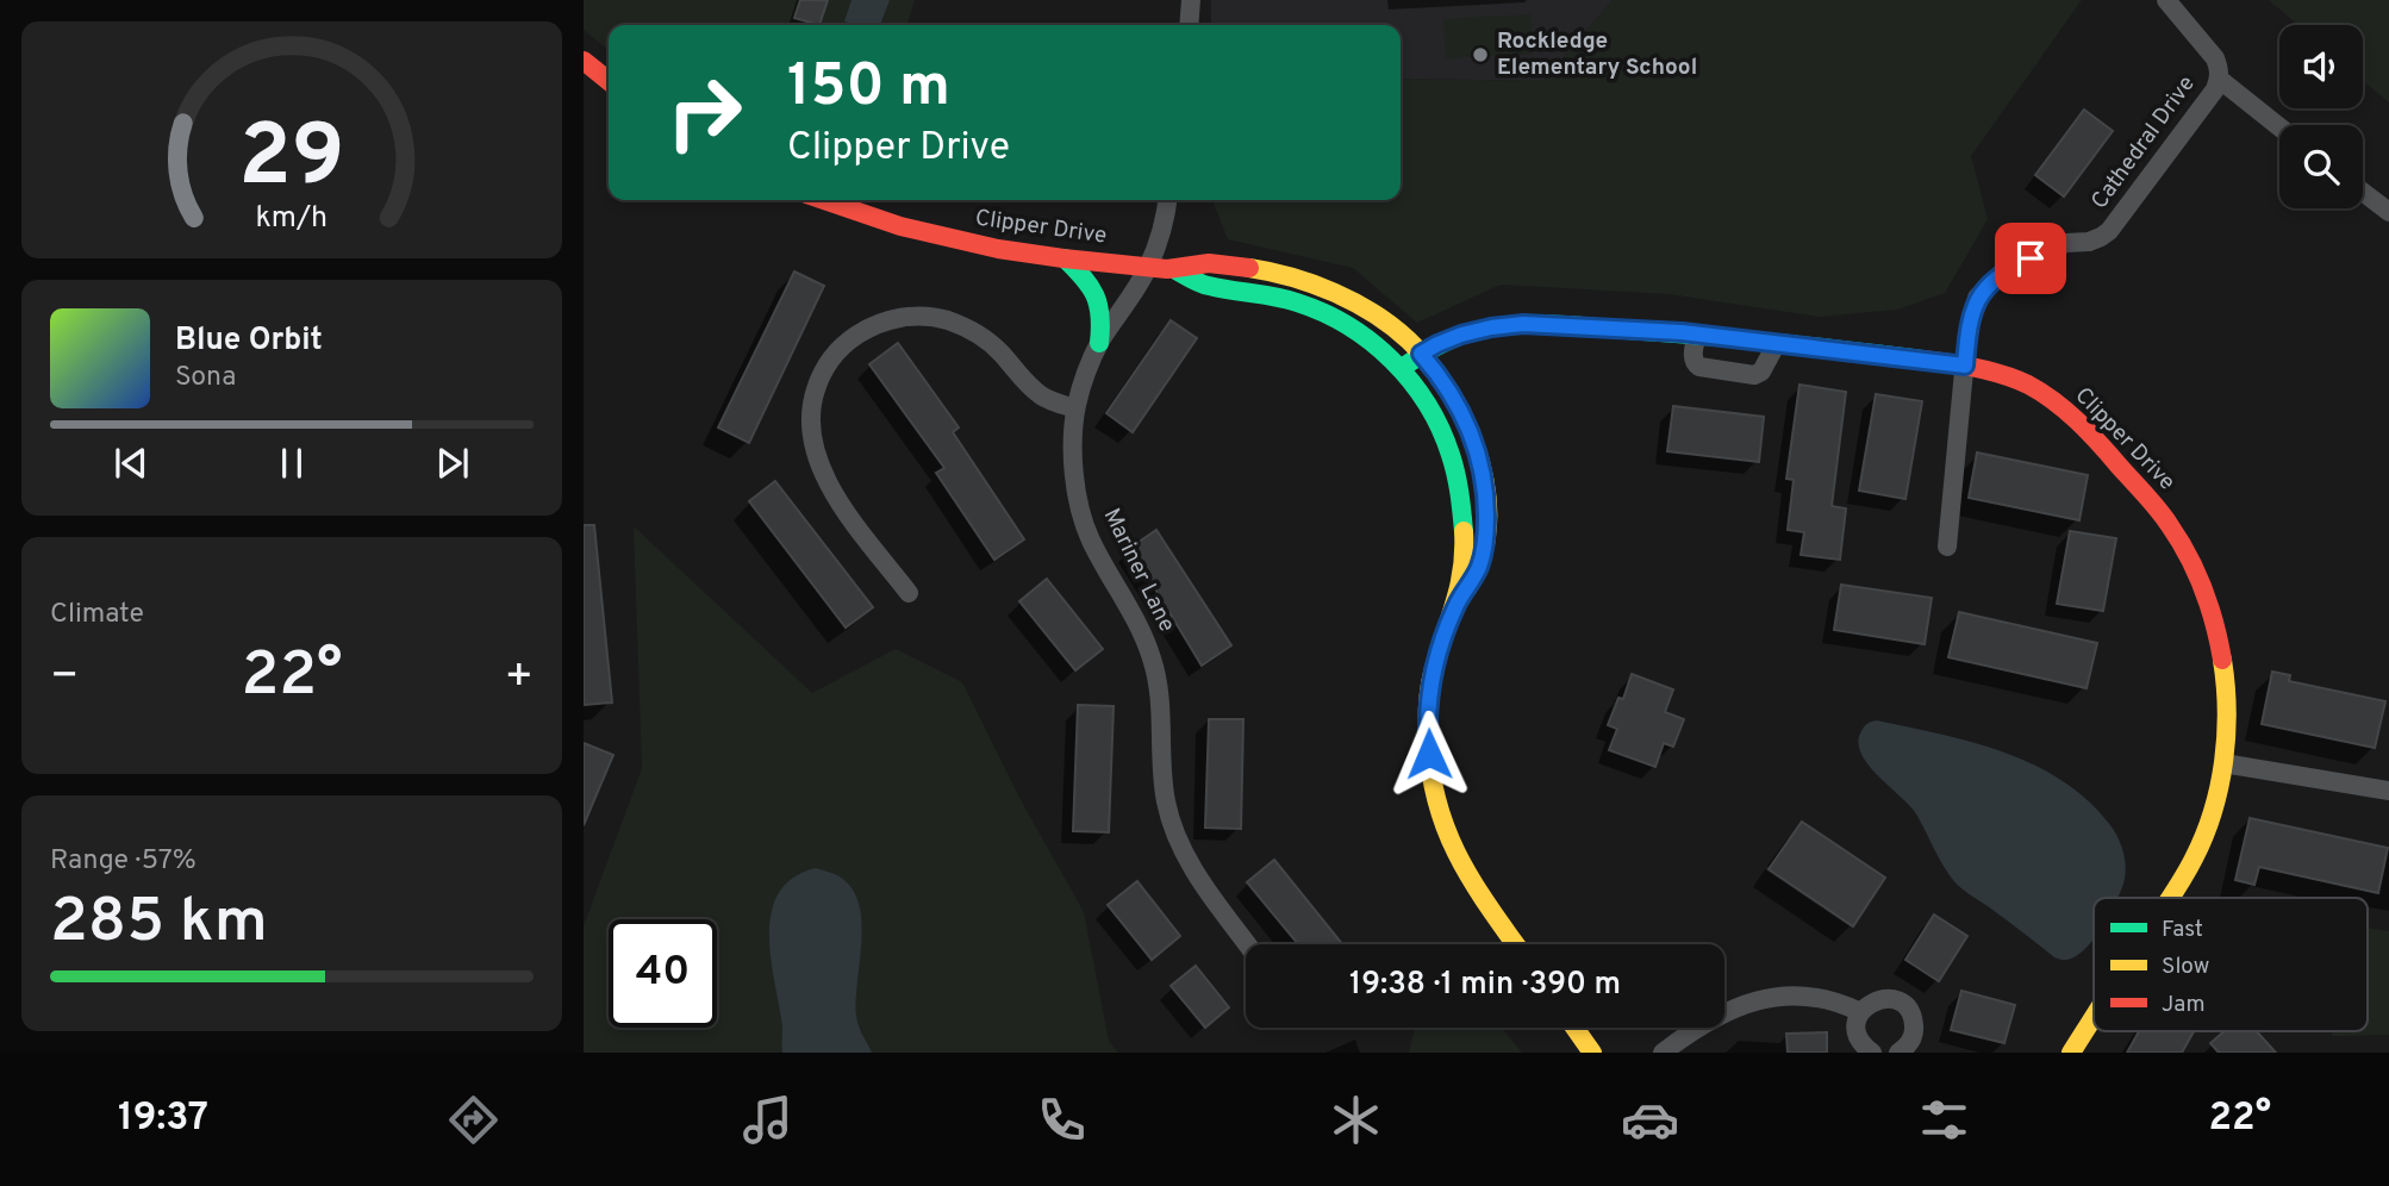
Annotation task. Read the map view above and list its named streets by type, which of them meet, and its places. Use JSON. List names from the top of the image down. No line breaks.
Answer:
{"streets":{"street":["Cathedral Drive","Clipper Drive","Mariner Lane"]},"crossings":[["Cathedral Drive","Clipper Drive"],["Clipper Drive","Mariner Lane"]],"places":["Rockledge Elementary School"],"legend":["Fast","Slow","Jam"],"page":{"turn":["150 m","Clipper Drive"],"song":["Blue Orbit","Sona"],"tile":["Climate",["Range · 57%","285 km"]],"heat":["−","22°","+"],"limit":"40","trip":"19:38 · 1 min · 390 m","tabs":["19:37","22°"],"gauge":["29","km/h"]}}
